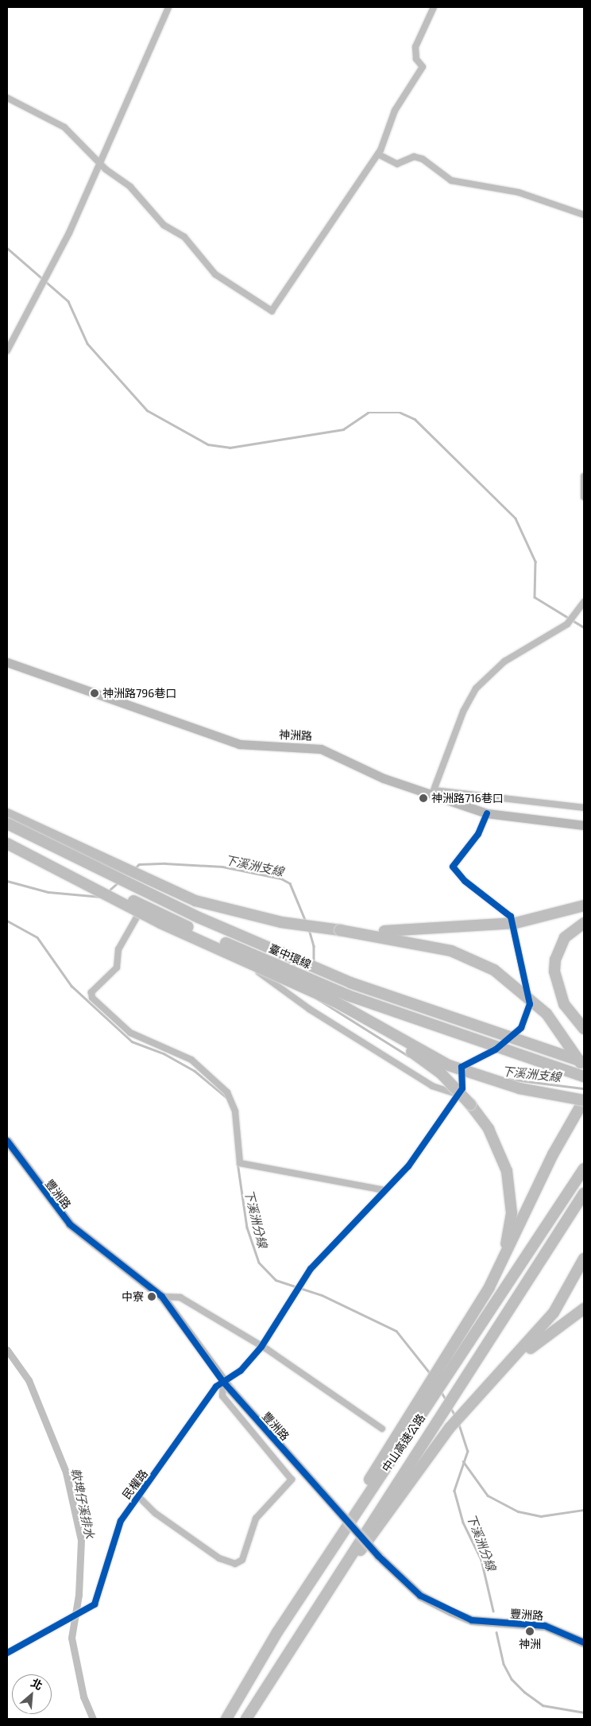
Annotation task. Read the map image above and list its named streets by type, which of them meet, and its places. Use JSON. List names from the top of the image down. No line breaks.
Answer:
{"streets":{"highway":["臺中環線","中山高速公路"],"street":["神洲路","豐洲路","民權路"]},"crossings":[["豐洲路","民權路"]],"water":["下溪洲支線","下溪洲分線","軟埤仔溪排水"],"places":["神洲路796巷口","神洲路716巷口","中寮","神洲"],"north":"top right"}
